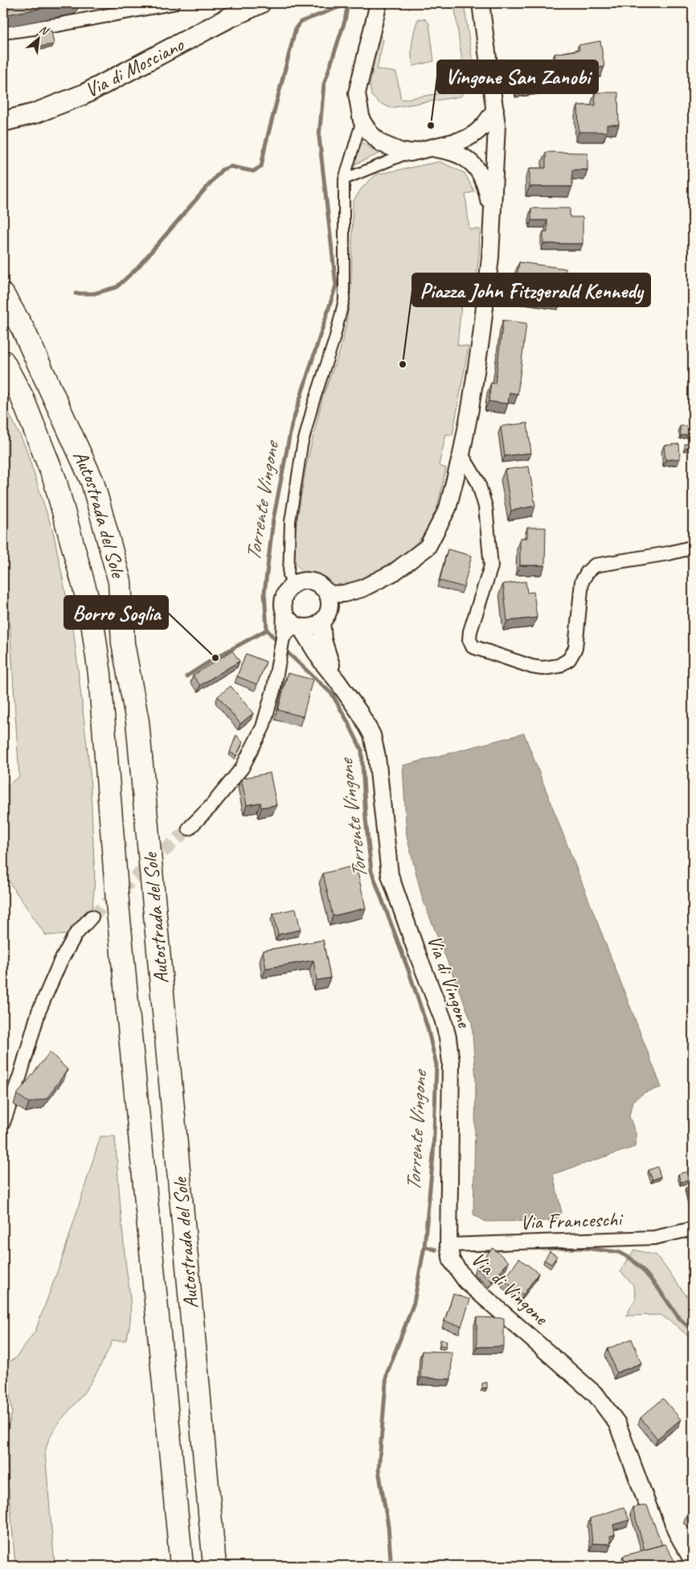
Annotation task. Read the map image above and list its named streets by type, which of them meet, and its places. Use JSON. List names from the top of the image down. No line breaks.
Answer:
{"streets":{"highway":["Autostrada del Sole"],"main road":["Via di Mosciano"],"street":["Via di Vingone","Via Franceschi"]},"crossings":[["Via di Vingone","Via Franceschi"]],"water":["Torrente Vingone"],"places":["Vingone San Zanobi","Piazza John Fitzgerald Kennedy","Borro Soglia"],"north":"top right"}
